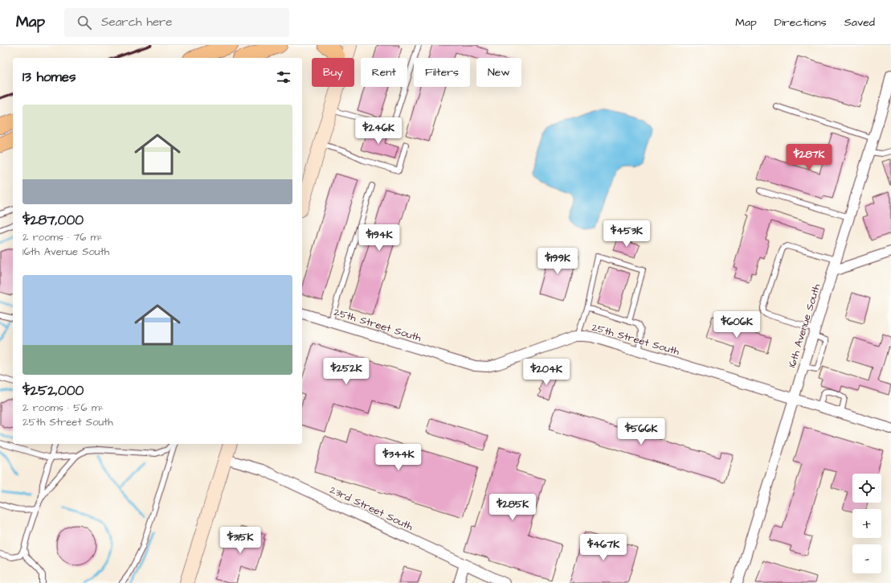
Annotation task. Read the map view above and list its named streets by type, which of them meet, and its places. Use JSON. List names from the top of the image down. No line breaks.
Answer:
{"streets":{"street":["25th Street South","16th Avenue South","23rd Street South"]},"crossings":[["25th Street South","16th Avenue South"]],"page":{"header":"Map","search":"Search here","nav":["Map","Directions","Saved"],"chip":["Buy","Rent","Filters","New"],"heading":"13 homes","list":[{"name":"$287,000","note":"2 rooms · 76 m² · 16th Avenue South"},{"name":"$252,000","note":"2 rooms · 56 m² · 25th Street South"}],"price":["$246K","$287K","$453K","$194K","$199K","$606K","$252K","$204K","$566K","$344K","$285K","$315K","$467K"],"map_buttons":["+","−"]}}
